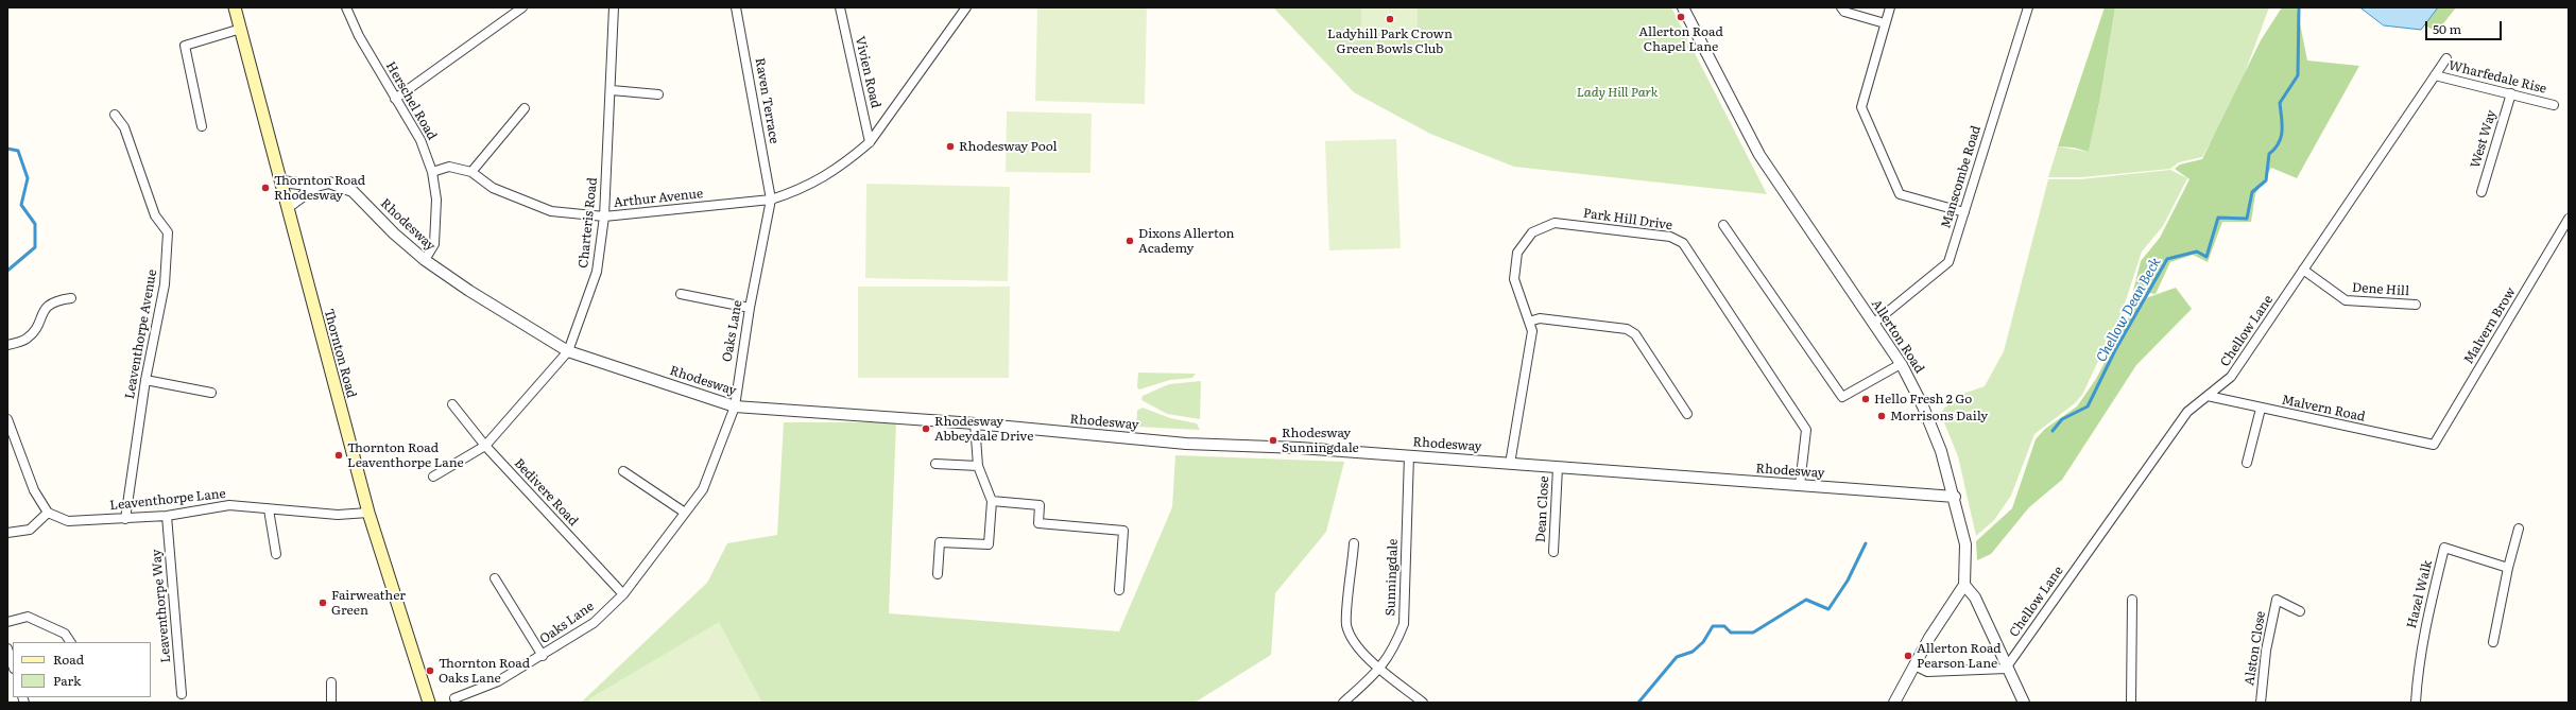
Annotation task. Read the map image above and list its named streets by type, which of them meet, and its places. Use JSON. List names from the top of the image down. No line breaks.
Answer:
{"streets":{"main road":["Thornton Road"],"street":["Vivien Road","Wharfedale Rise","Herschel Road","Raven Terrace","West Way","Manscombe Road","Arthur Avenue","Park Hill Drive","Charteris Road","Rhodesway","Dene Hill","Malvern Brow","Oaks Lane","Chellow Lane","Leaventhorpe Avenue","Allerton Road","Malvern Road","Bedivere Road","Leaventhorpe Lane","Dean Close","Sunningdale","Hazel Walk","Leaventhorpe Way","Alston Close"]},"crossings":[["Wharfedale Rise","West Way"],["Wharfedale Rise","Chellow Lane"],["Herschel Road","Arthur Avenue"],["Herschel Road","Rhodesway"],["Raven Terrace","Arthur Avenue"],["Raven Terrace","Oaks Lane"],["Manscombe Road","Allerton Road"],["Arthur Avenue","Charteris Road"],["Arthur Avenue","Oaks Lane"],["Park Hill Drive","Rhodesway"],["Charteris Road","Rhodesway"],["Charteris Road","Bedivere Road"],["Rhodesway","Oaks Lane"],["Rhodesway","Allerton Road"],["Rhodesway","Thornton Road"],["Rhodesway","Dean Close"],["Rhodesway","Sunningdale"],["Dene Hill","Chellow Lane"],["Malvern Brow","Malvern Road"],["Oaks Lane","Bedivere Road"],["Chellow Lane","Malvern Road"],["Leaventhorpe Avenue","Leaventhorpe Lane"],["Thornton Road","Leaventhorpe Lane"],["Leaventhorpe Lane","Leaventhorpe Way"]],"water":["Chellow Dean Beck"],"parks":["Lady Hill Park"],"places":["Allerton Road Chapel Lane","Ladyhill Park Crown Green Bowls Club","Rhodesway Pool","Thornton Road Rhodesway","Dixons Allerton Academy","Hello Fresh 2 Go","Morrisons Daily","Rhodesway Abbeydale Drive","Rhodesway Sunningdale","Thornton Road Leaventhorpe Lane","Fairweather Green","Allerton Road Pearson Lane","Thornton Road Oaks Lane"],"legend":["Road","Park"],"scale_bar":"50 m"}
